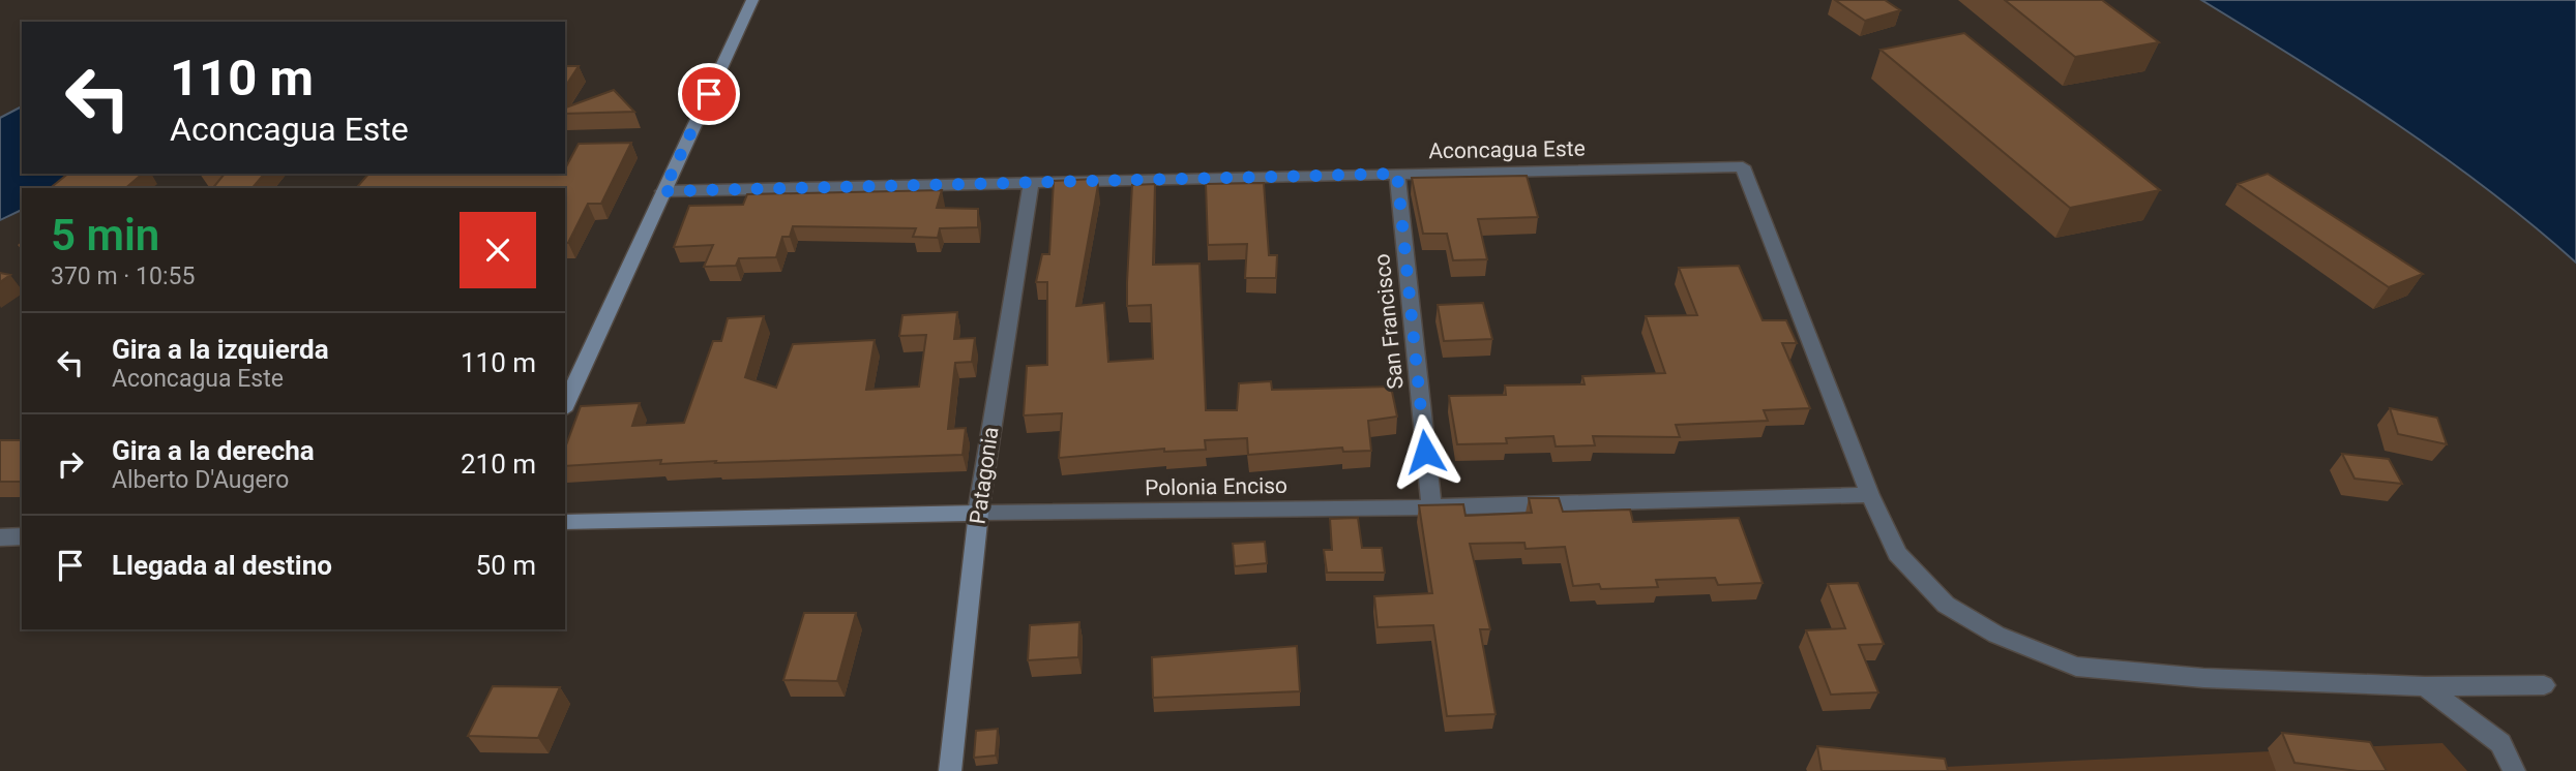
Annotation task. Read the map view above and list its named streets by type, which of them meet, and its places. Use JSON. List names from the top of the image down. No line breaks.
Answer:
{"streets":{"main road":["Patagonia","Polonia Enciso"],"street":["Aconcagua Este","San Francisco"]},"crossings":[["Aconcagua Este","San Francisco"],["Aconcagua Este","Patagonia"],["Aconcagua Este","Polonia Enciso"],["San Francisco","Polonia Enciso"],["Patagonia","Polonia Enciso"]],"page":{"turn":["110 m","Aconcagua Este"],"heading":["5 min","370 m · 10:55"],"list":[{"name":"Gira a la izquierda","note":"Aconcagua Este","value":"110 m"},{"name":"Gira a la derecha","note":"Alberto D'Augero","value":"210 m"},{"name":"Llegada al destino","value":"50 m"}]}}
